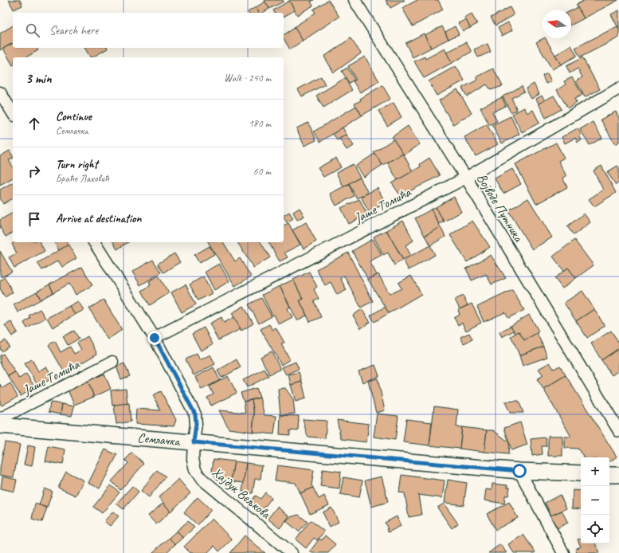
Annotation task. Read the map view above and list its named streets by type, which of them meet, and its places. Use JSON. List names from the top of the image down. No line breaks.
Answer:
{"streets":{"main road":["Семлачка"],"street":["Јаше Томића","Војводе Путника","Хајдук Вељкова"]},"crossings":[["Јаше Томића","Војводе Путника"],["Јаше Томића","Семлачка"],["Јаше Томића","Хајдук Вељкова"],["Семлачка","Хајдук Вељкова"]],"north":"left","page":{"search":"Search here","heading":["3 min","Walk · 240 m"],"list":[["Continue","Семлачка","180 m"],["Turn right","Браће Лаковић","60 m"],"Arrive at destination"],"map_buttons":["+","−"]}}
